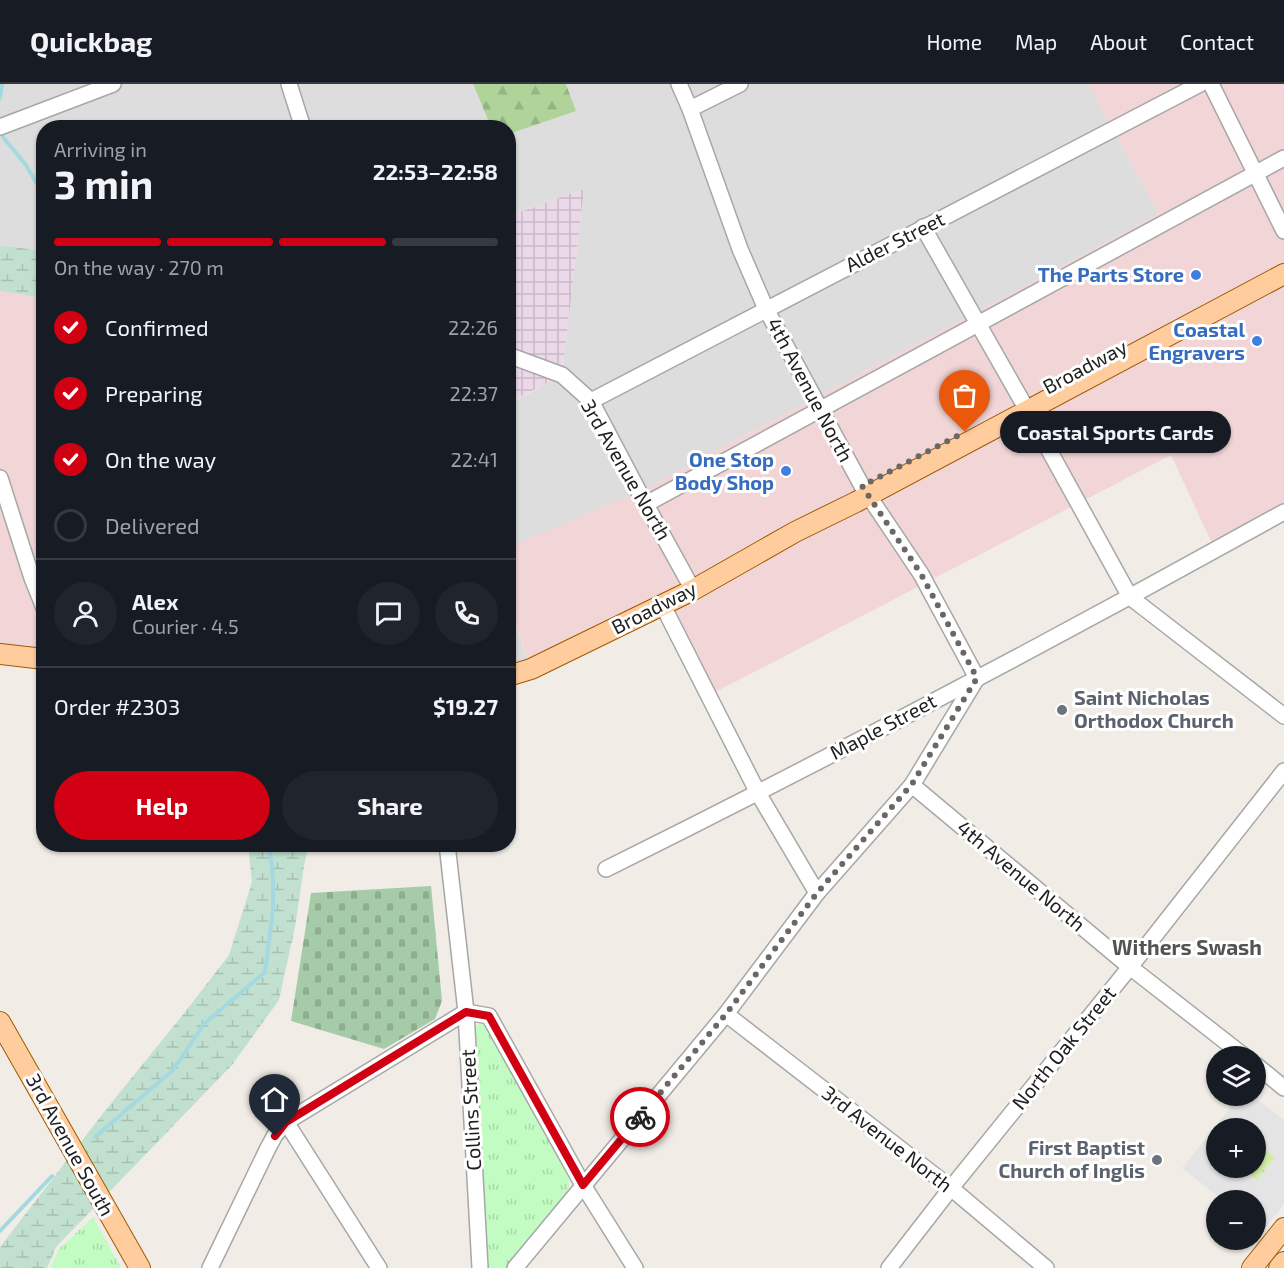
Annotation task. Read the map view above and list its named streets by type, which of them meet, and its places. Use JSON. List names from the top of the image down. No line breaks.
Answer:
{"streets":{"main road":["Broadway","3rd Avenue South"],"street":["Alder Street","4th Avenue North","3rd Avenue North","Maple Street","North Oak Street","Collins Street"]},"crossings":[["Alder Street","4th Avenue North"],["Alder Street","3rd Avenue North"],["Broadway","4th Avenue North"],["Broadway","3rd Avenue North"],["4th Avenue North","Maple Street"],["4th Avenue North","North Oak Street"],["3rd Avenue North","North Oak Street"]],"districts":["Withers Swash"],"places":["The Parts Store","Coastal Engravers","Coastal Sports Cards","One Stop Body Shop","Saint Nicholas Orthodox Church","First Baptist Church of Inglis"],"page":{"header":"Quickbag","nav":["Home","Map","About","Contact"],"heading":["3 min","Arriving in","22:53–22:58"],"panel":["Alex","Courier · 4.5","Order #2303","$19.27"],"bar":"On the way · 270 m","list":[["Confirmed","22:26"],["Preparing","22:37"],["On the way","22:41"],"Delivered"],"bubble":"Coastal Sports Cards","buttons":["Help","Share"],"map_buttons":["+","−"]}}
